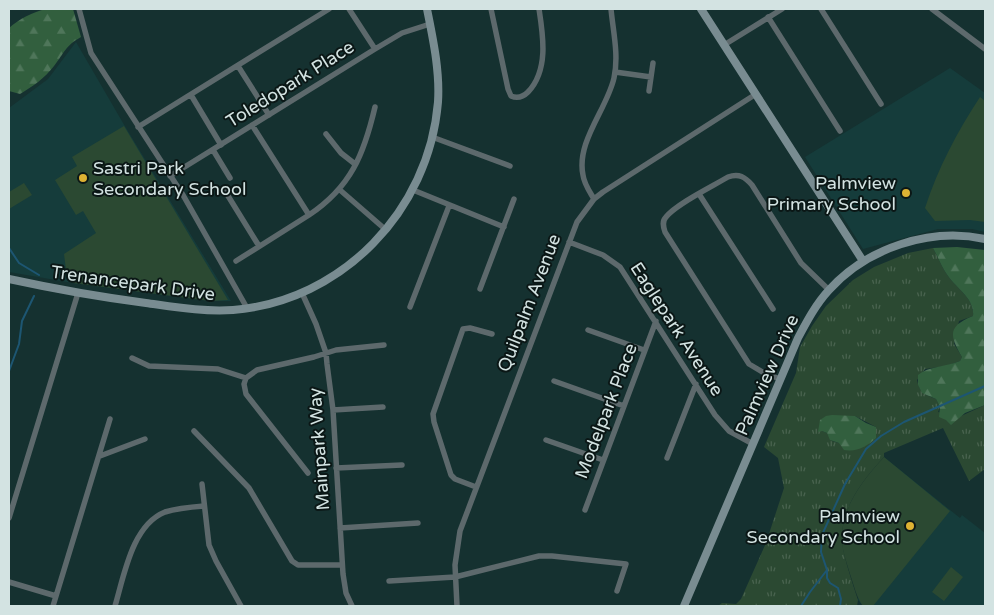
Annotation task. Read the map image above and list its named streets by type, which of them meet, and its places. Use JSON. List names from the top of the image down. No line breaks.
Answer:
{"streets":{"street":["Toledopark Place","Trenancepark Drive","Quilpalm Avenue","Eaglepark Avenue","Palmview Drive","Modelpark Place","Mainpark Way"]},"crossings":[["Toledopark Place","Trenancepark Drive"],["Trenancepark Drive","Mainpark Way"],["Quilpalm Avenue","Eaglepark Avenue"],["Eaglepark Avenue","Palmview Drive"],["Eaglepark Avenue","Modelpark Place"]],"places":["Sastri Park Secondary School","Palmview Primary School","Palmview Secondary School"]}
